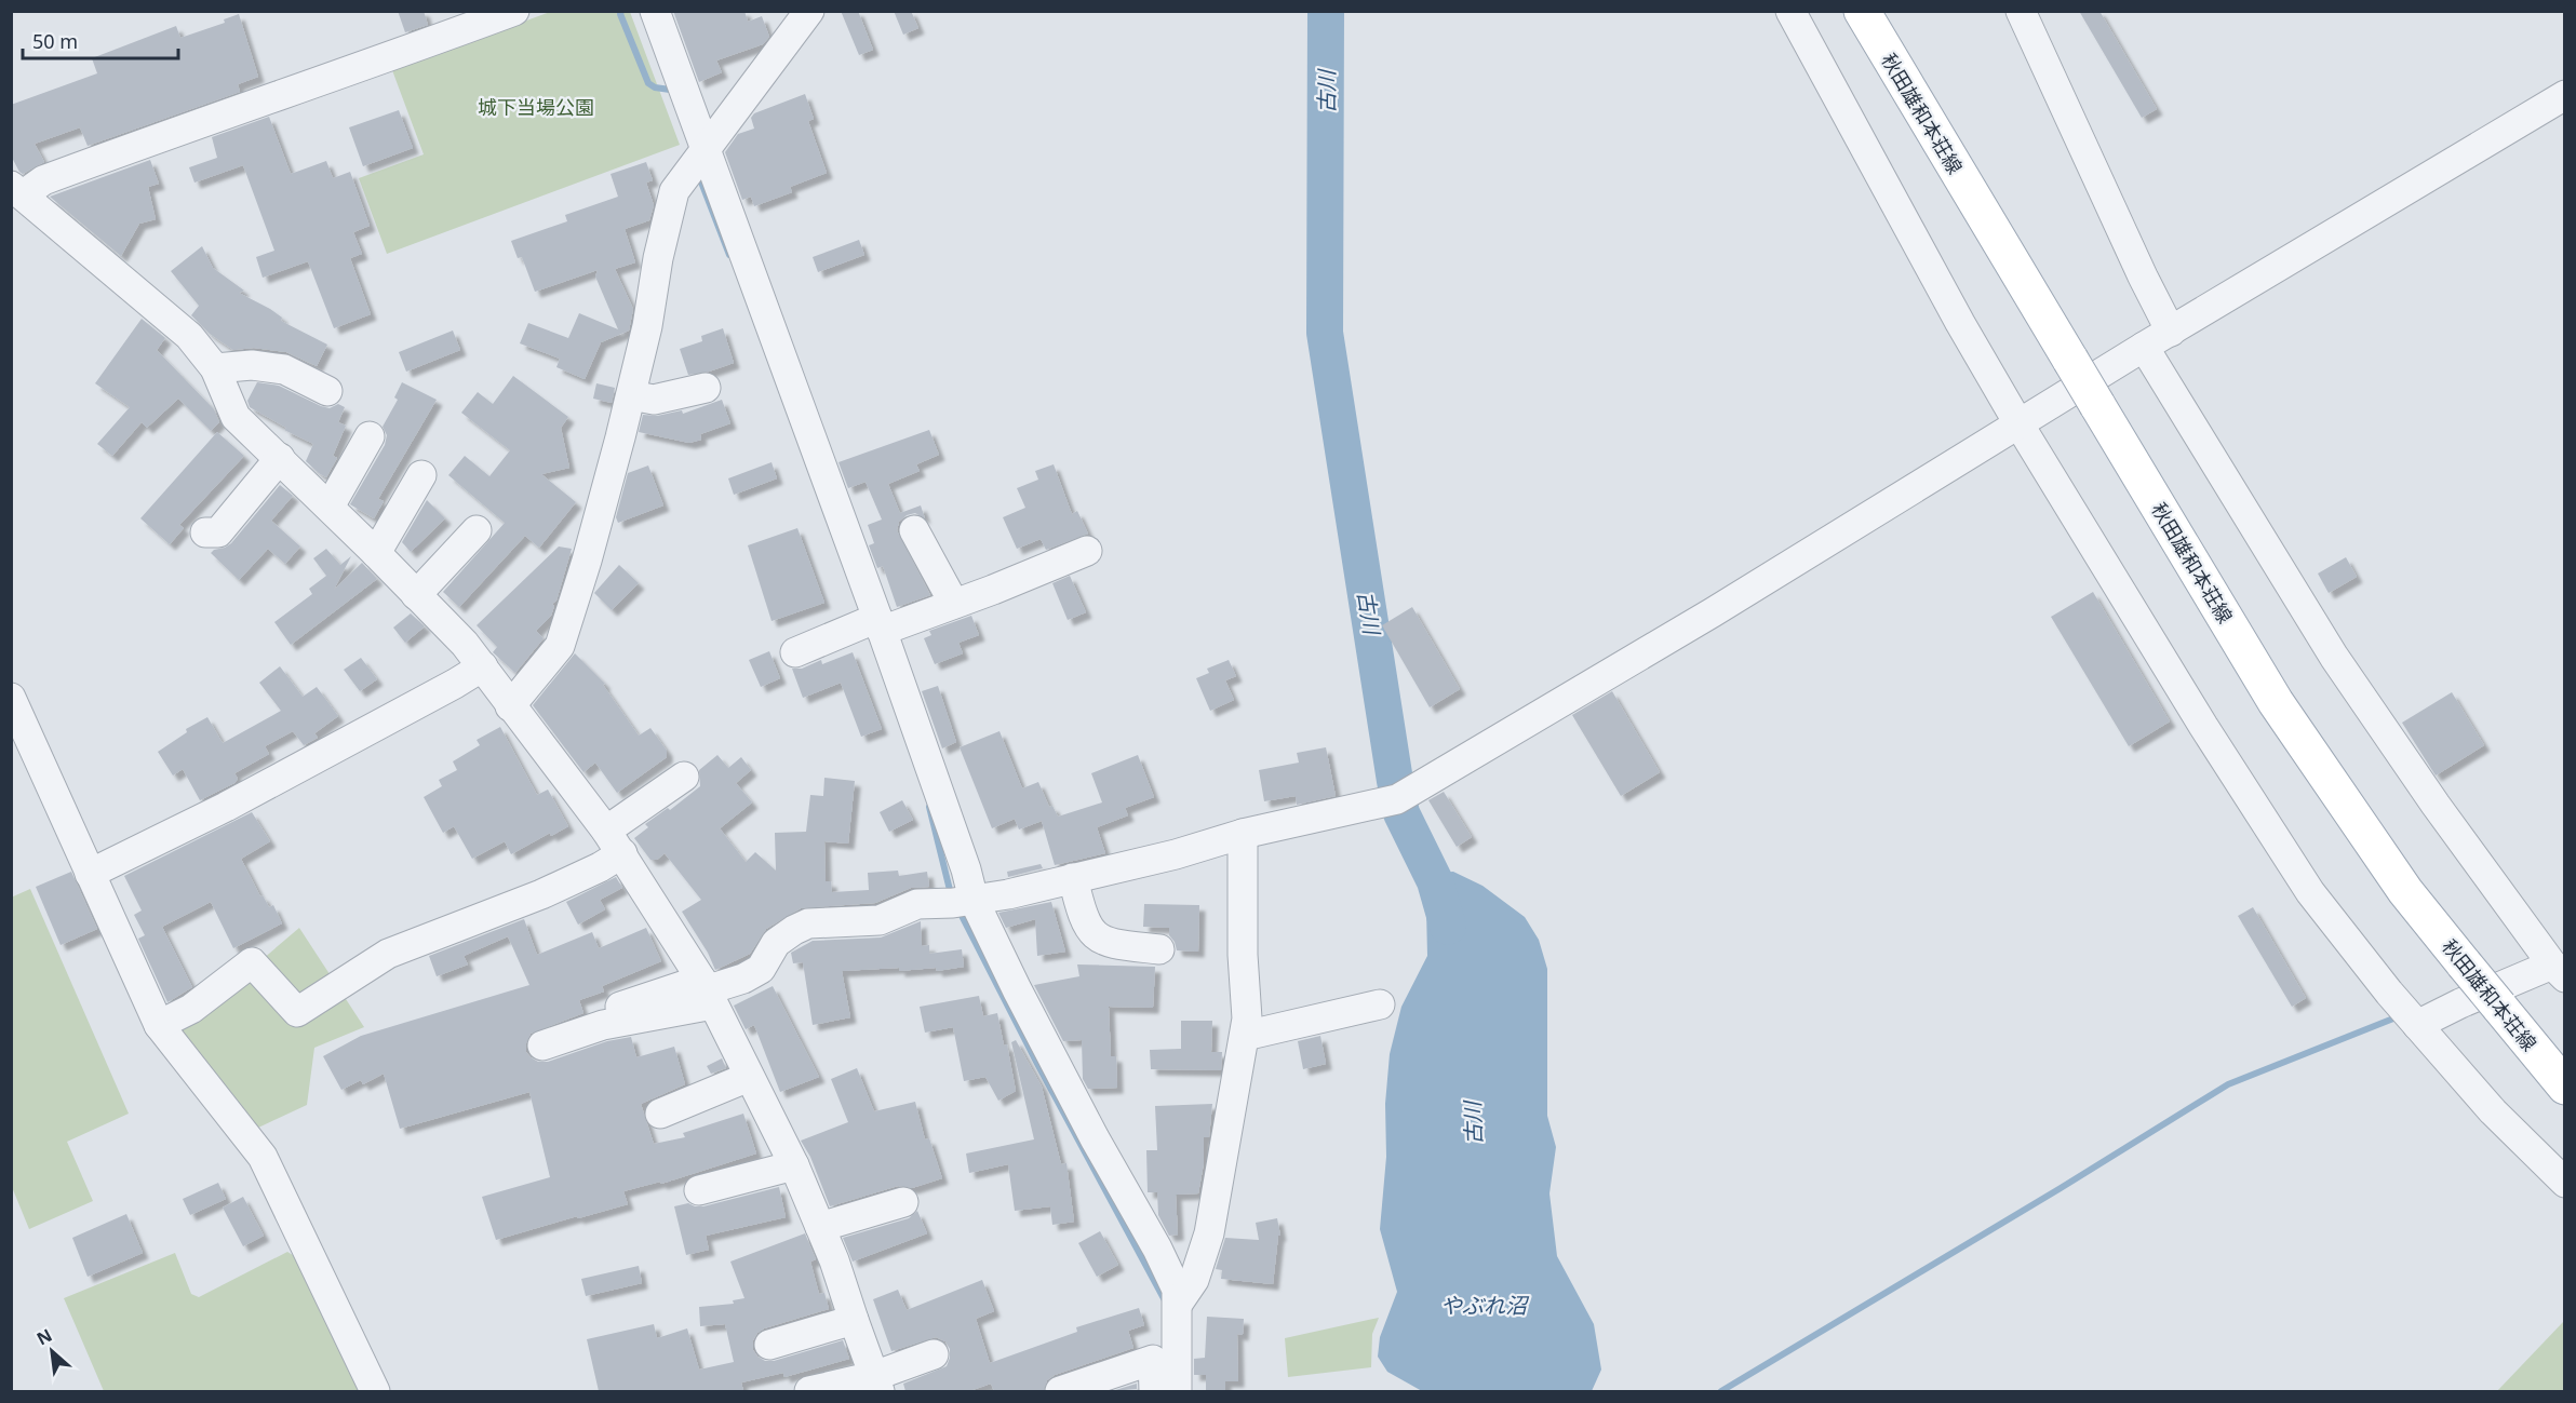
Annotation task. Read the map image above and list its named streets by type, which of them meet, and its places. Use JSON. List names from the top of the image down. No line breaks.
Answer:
{"streets":{"main road":["秋田雄和本荘線"]},"water":["古川","やぶれ沼"],"parks":["城下当場公園"],"scale_bar":"50 m","north":"top left"}
